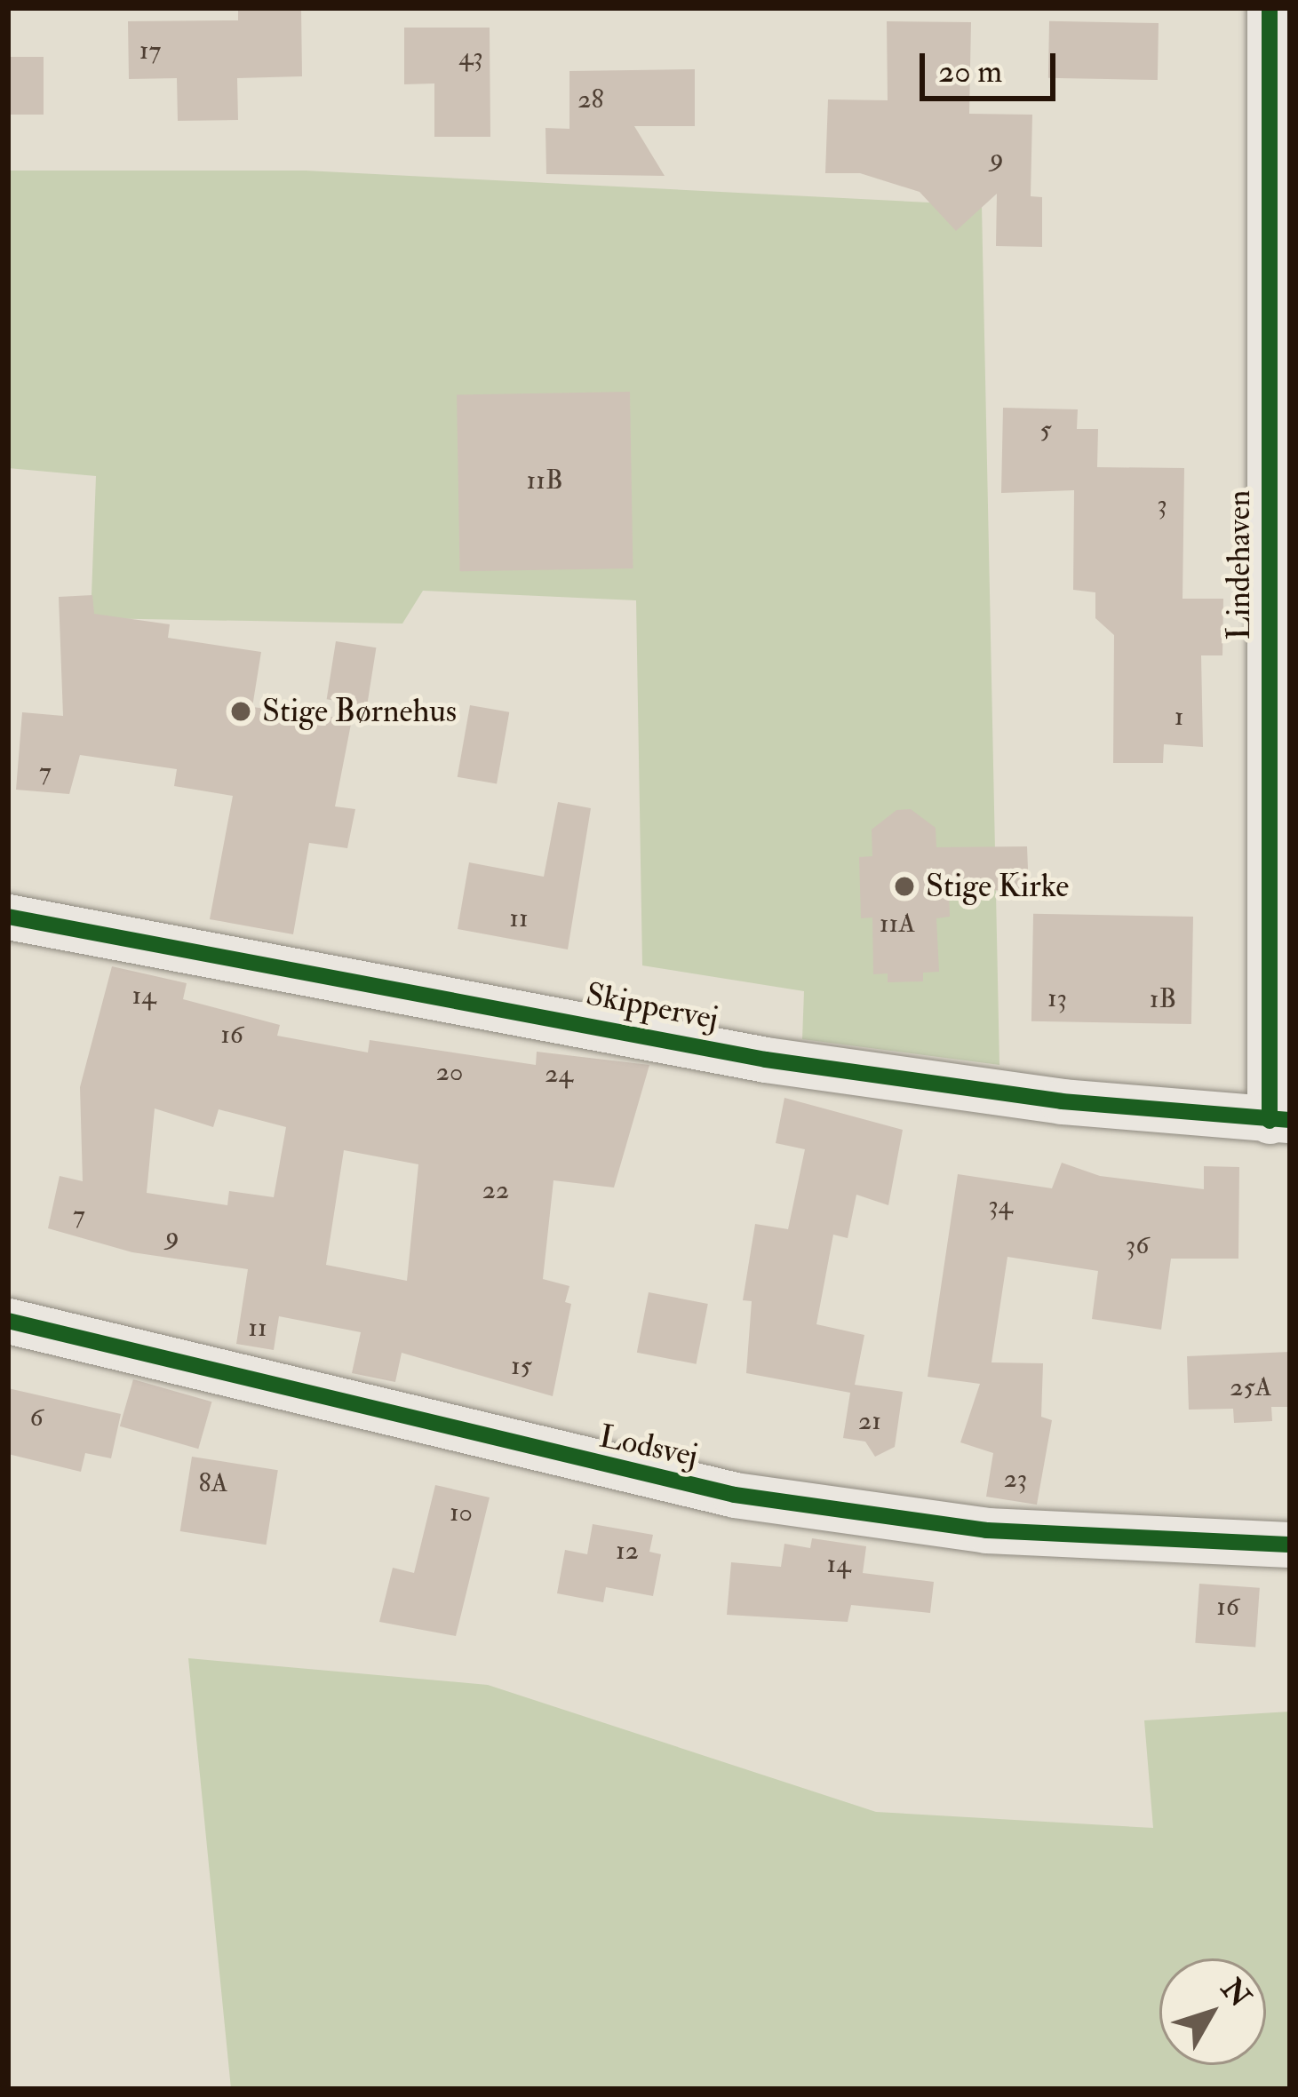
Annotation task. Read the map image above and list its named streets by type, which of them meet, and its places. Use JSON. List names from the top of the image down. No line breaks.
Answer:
{"streets":{"street":["Lindehaven","Skippervej","Lodsvej"]},"crossings":[["Lindehaven","Skippervej"]],"places":["Stige Børnehus","Stige Kirke"],"house_numbers":["17","43","28","9","5","11B","3","1","7","11","11A","14","13","1B","16","20","24","22","34","7","9","36","11","15","25A","6","21","23","8A","10","12","14","16"],"scale_bar":"20 m","north":"top right"}
